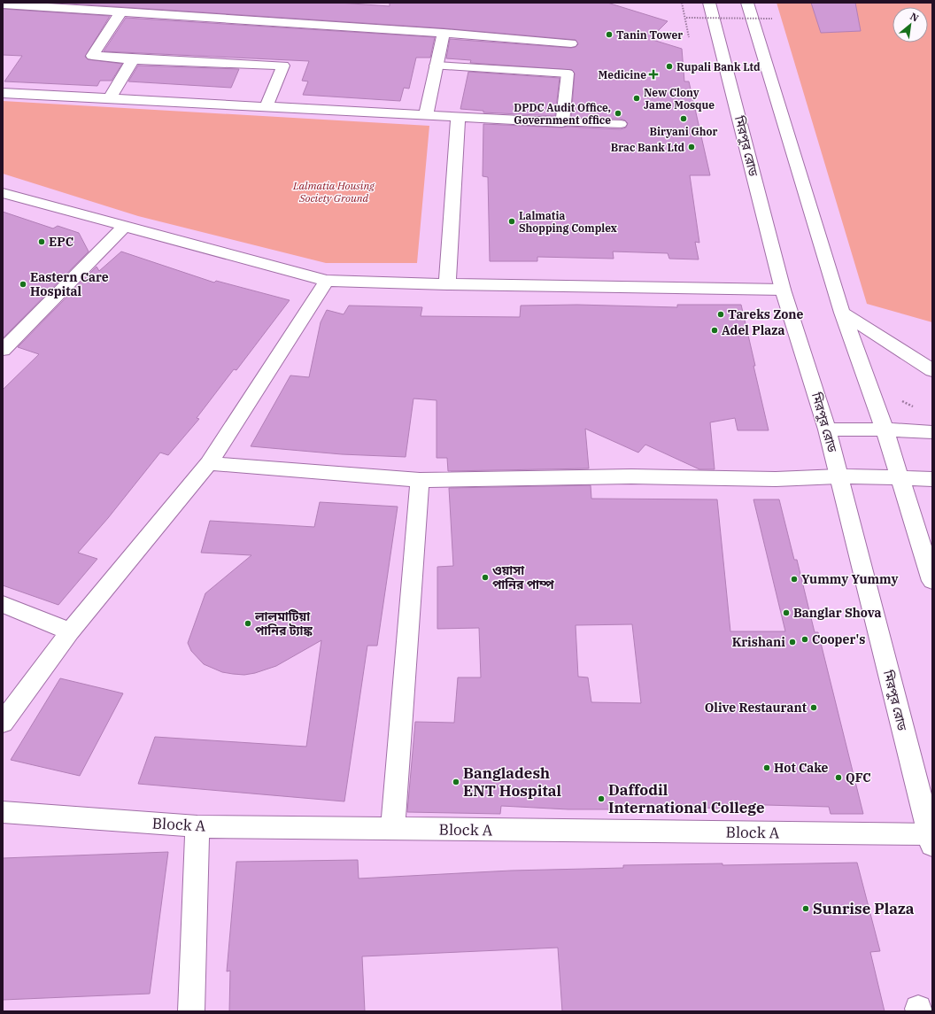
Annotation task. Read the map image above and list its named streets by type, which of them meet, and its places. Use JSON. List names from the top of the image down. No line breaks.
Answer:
{"streets":{"main road":["মিরপুর রোড","Block A"]},"crossings":[["মিরপুর রোড","Block A"]],"parks":["Lalmatia Housing Society Ground"],"places":{"other":["Tanin Tower","Rupali Bank Ltd","New Clony Jame Mosque","DPDC Audit Office, Government office","Biryani Ghor","Brac Bank Ltd","Lalmatia Shopping Complex","EPC","Eastern Care Hospital","Tareks Zone","Adel Plaza","ওয়াসা পানির পাম্প","Yummy Yummy","Banglar Shova","লালমাটিয়া পানির ট্যাঙ্ক","Cooper's","Krishani","Olive Restaurant","Hot Cake","QFC","Bangladesh ENT Hospital","Daffodil International College","Sunrise Plaza"],"health":["Medicine"]},"north":"top right"}
